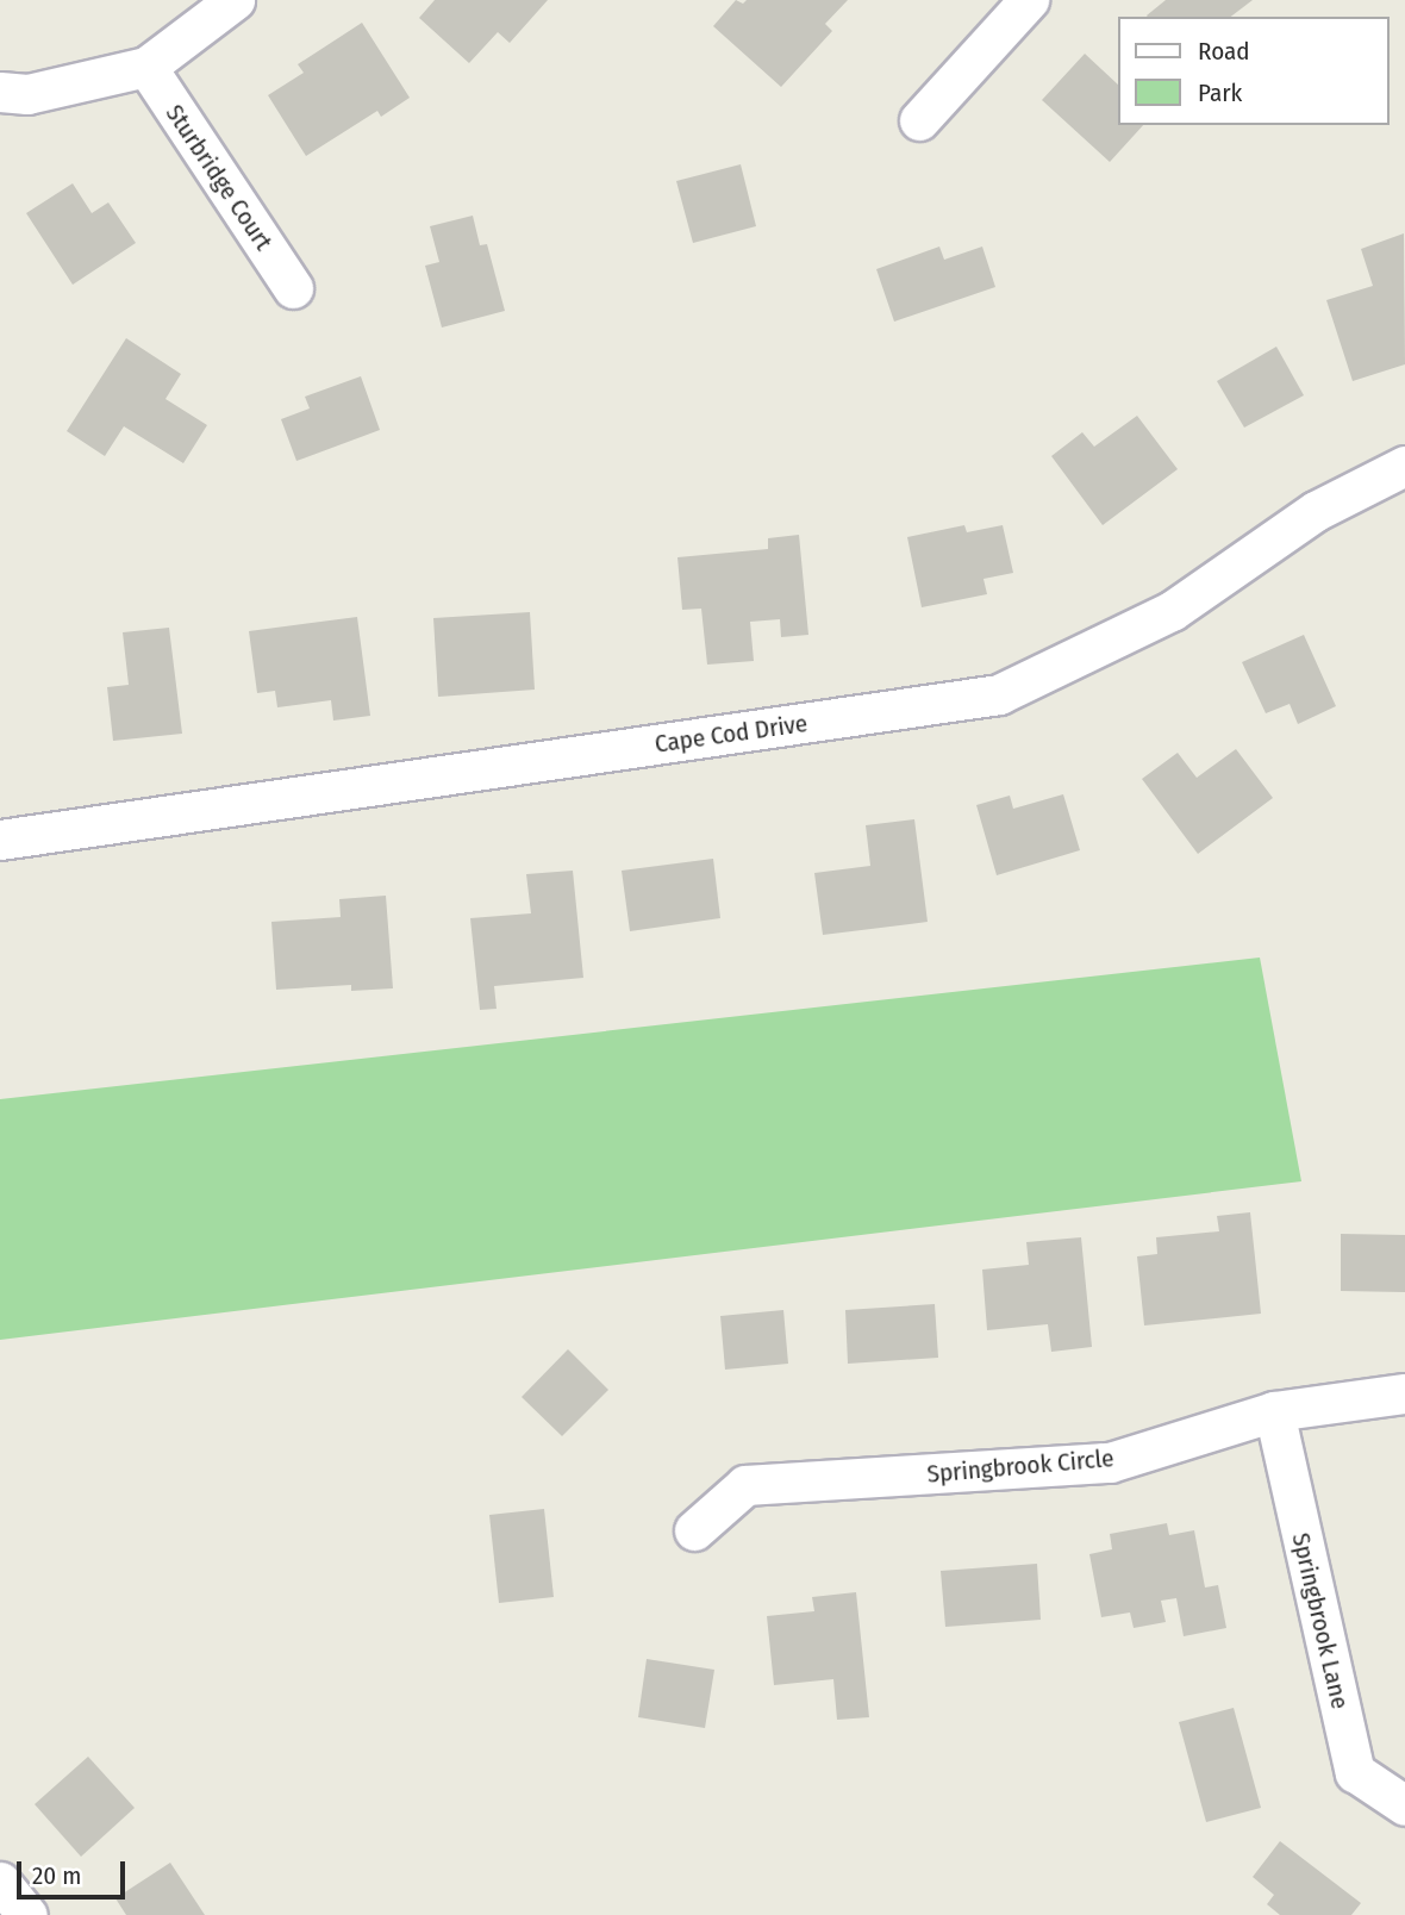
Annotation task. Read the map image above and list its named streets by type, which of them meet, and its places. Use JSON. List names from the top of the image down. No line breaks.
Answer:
{"streets":{"street":["Sturbridge Court","Cape Cod Drive","Springbrook Circle","Springbrook Lane"]},"crossings":[["Springbrook Circle","Springbrook Lane"]],"legend":["Road","Park"],"scale_bar":"20 m"}
